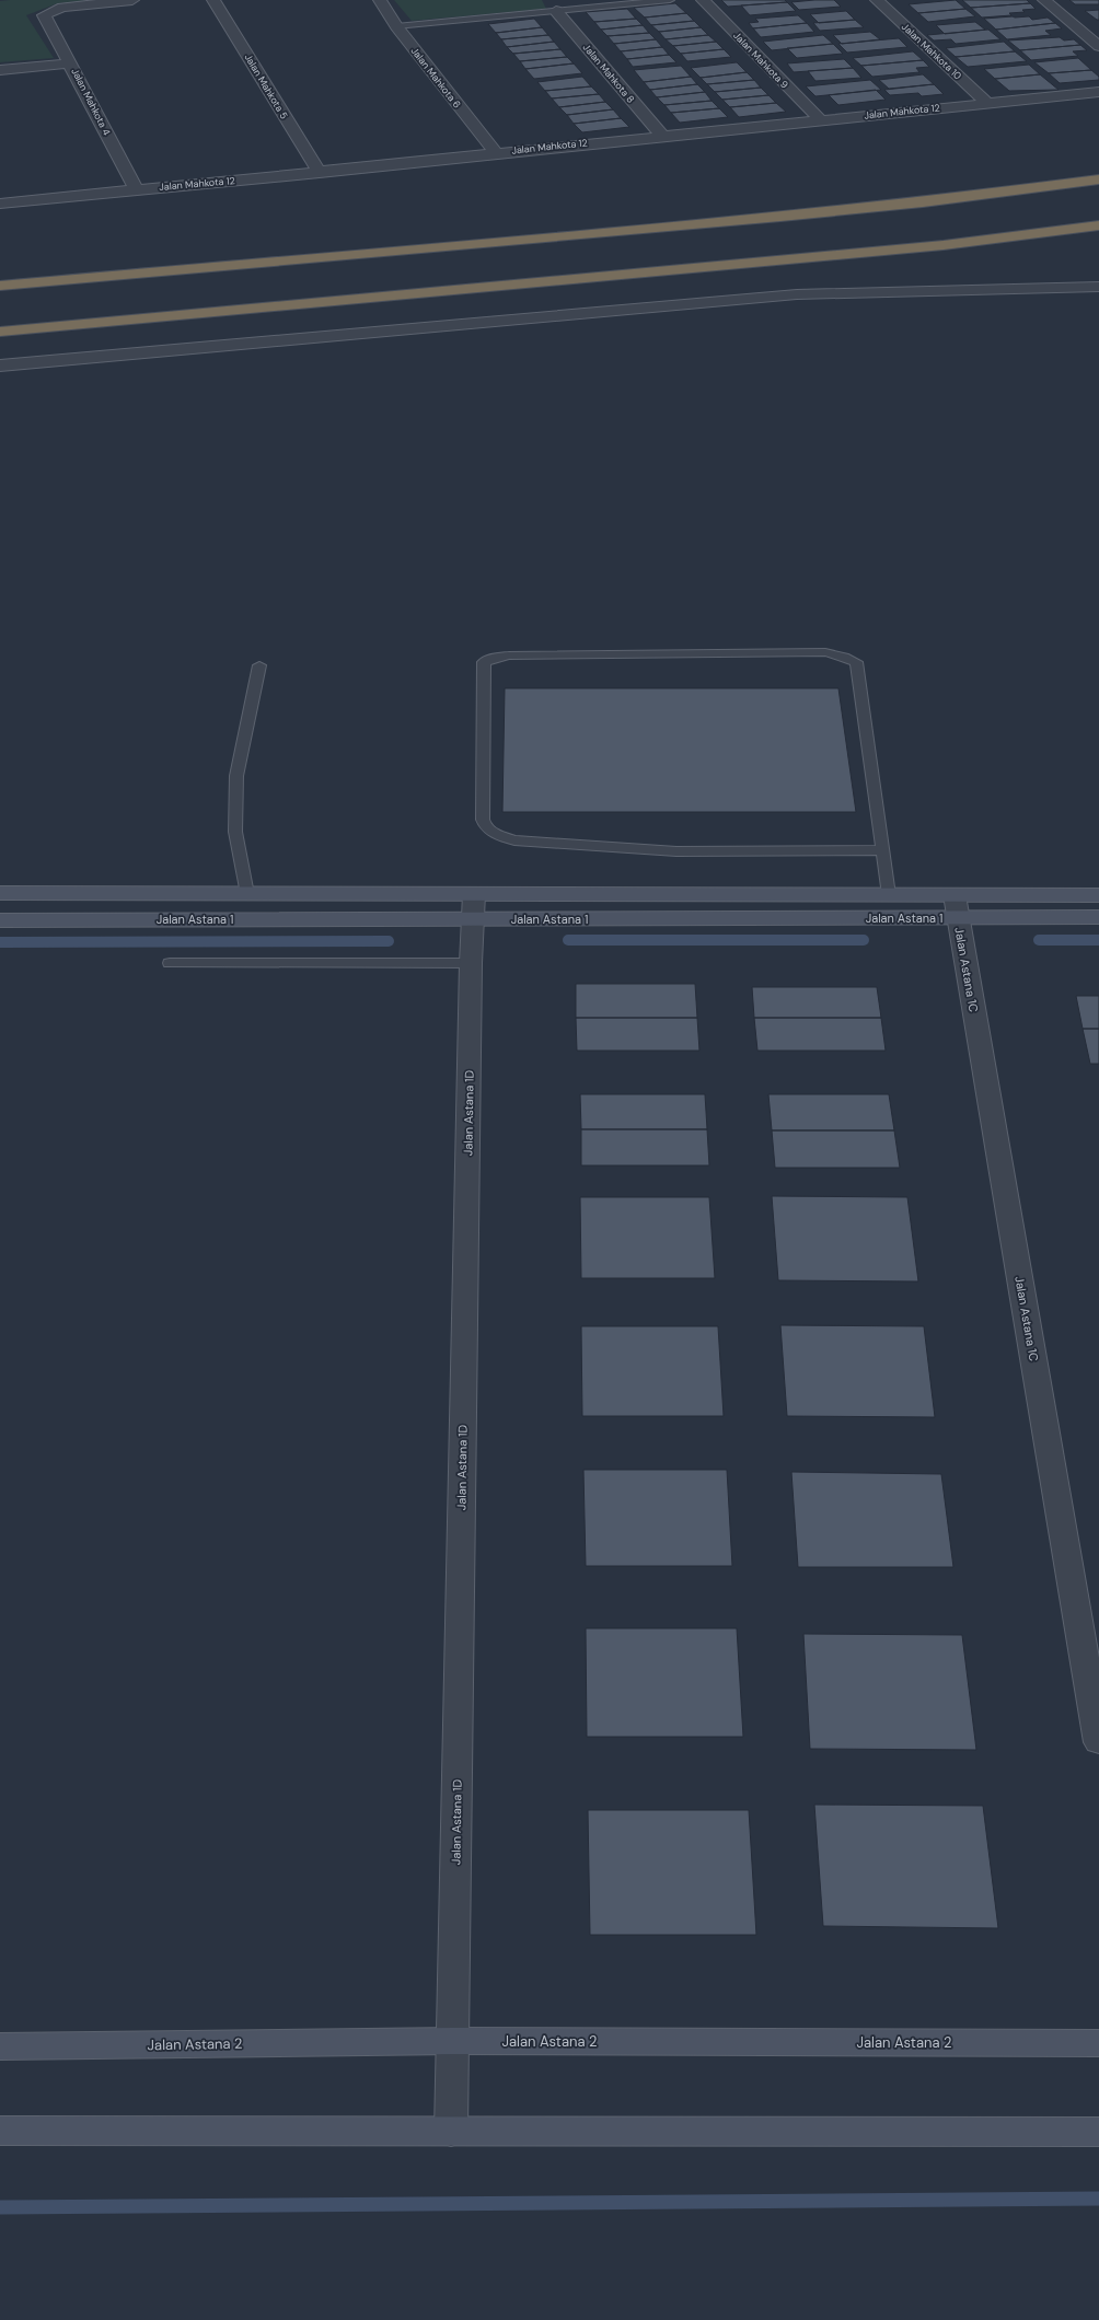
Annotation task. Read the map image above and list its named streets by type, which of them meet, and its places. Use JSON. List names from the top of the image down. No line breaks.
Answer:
{"streets":{"street":["Jalan Mahkota 10","Jalan Mahkota 9","Jalan Mahkota 8","Jalan Mahkota 6","Jalan Mahkota 5","Jalan Mahkota 4","Jalan Mahkota 12","Jalan Astana 1","Jalan Astana 1C","Jalan Astana 1D","Jalan Astana 2"]},"crossings":[["Jalan Mahkota 10","Jalan Mahkota 12"],["Jalan Mahkota 9","Jalan Mahkota 12"],["Jalan Mahkota 8","Jalan Mahkota 12"],["Jalan Mahkota 6","Jalan Mahkota 12"],["Jalan Mahkota 5","Jalan Mahkota 12"],["Jalan Mahkota 4","Jalan Mahkota 12"],["Jalan Astana 1","Jalan Astana 1C"],["Jalan Astana 1","Jalan Astana 1D"],["Jalan Astana 1D","Jalan Astana 2"]]}
